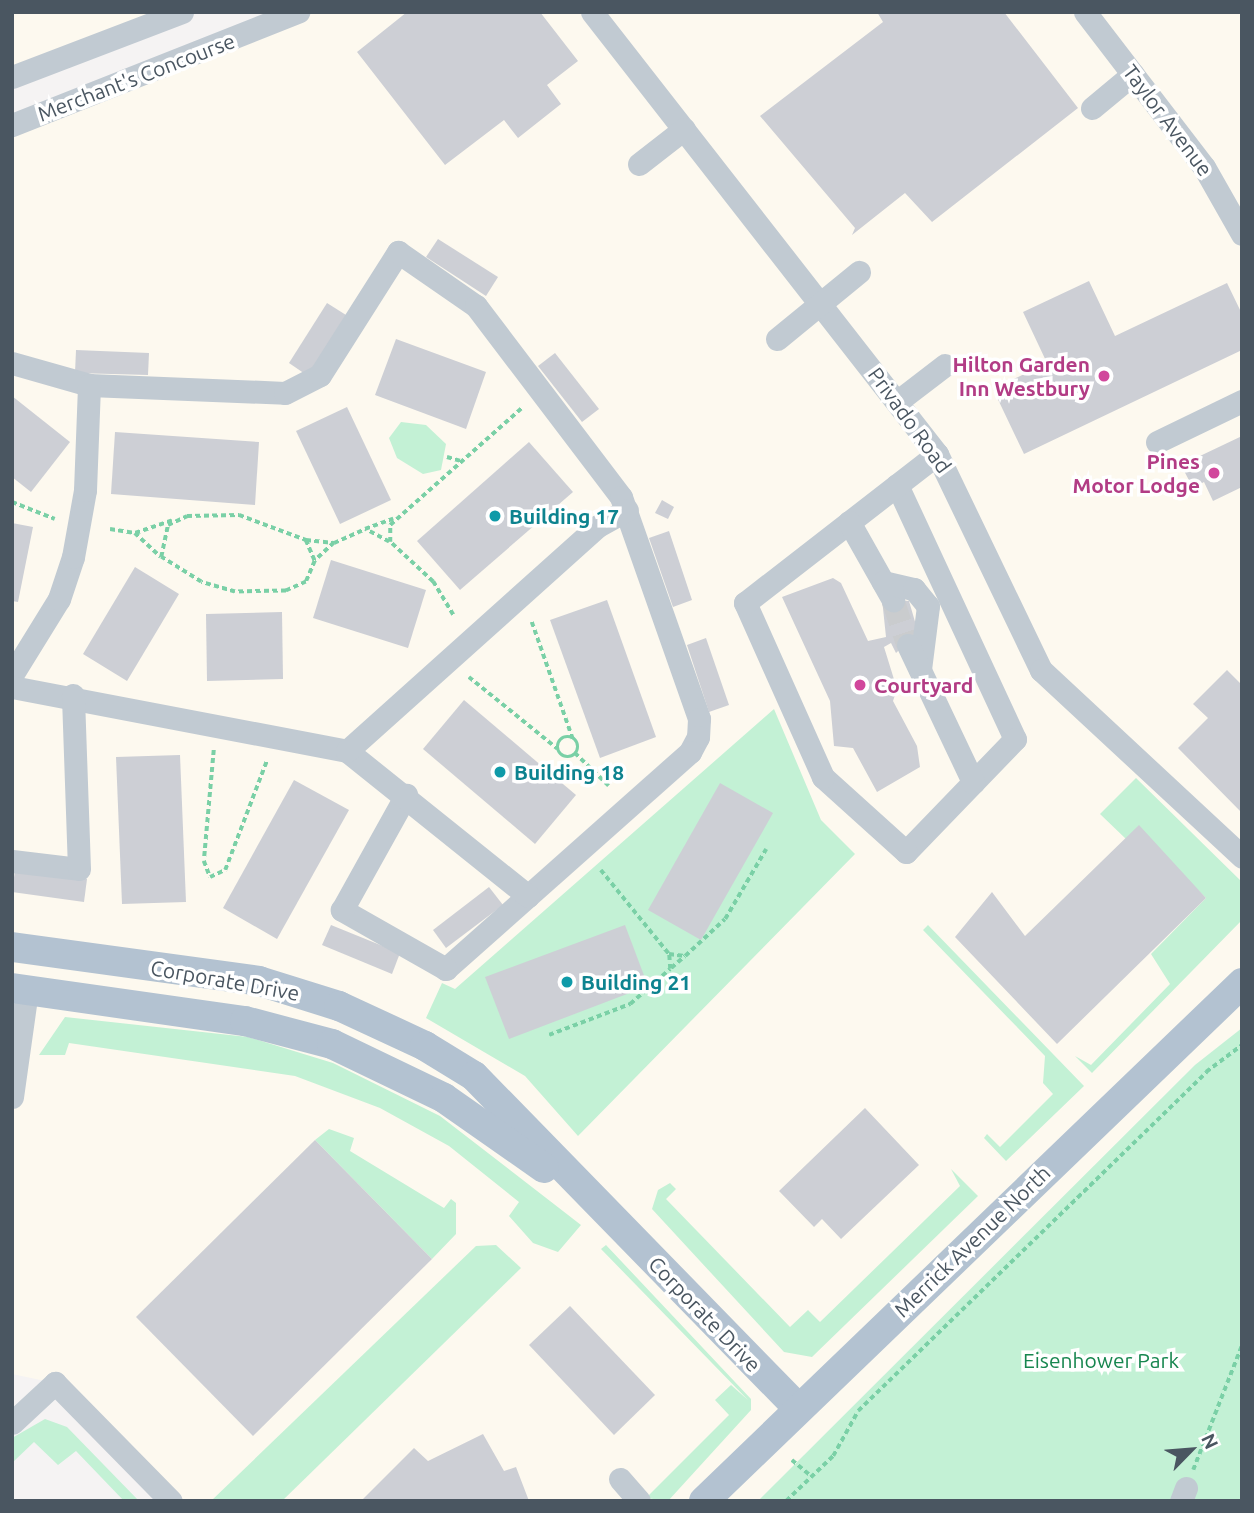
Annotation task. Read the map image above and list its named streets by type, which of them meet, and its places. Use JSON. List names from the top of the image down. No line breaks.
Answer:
{"streets":{"main road":["Corporate Drive","Merrick Avenue North"],"street":["Merchant's Concourse","Taylor Avenue","Privado Road"]},"crossings":[["Corporate Drive","Merrick Avenue North"]],"parks":["Eisenhower Park"],"places":["Hilton Garden Inn Westbury","Pines Motor Lodge","Building 17","Courtyard","Building 18","Building 21"],"north":"top right"}
